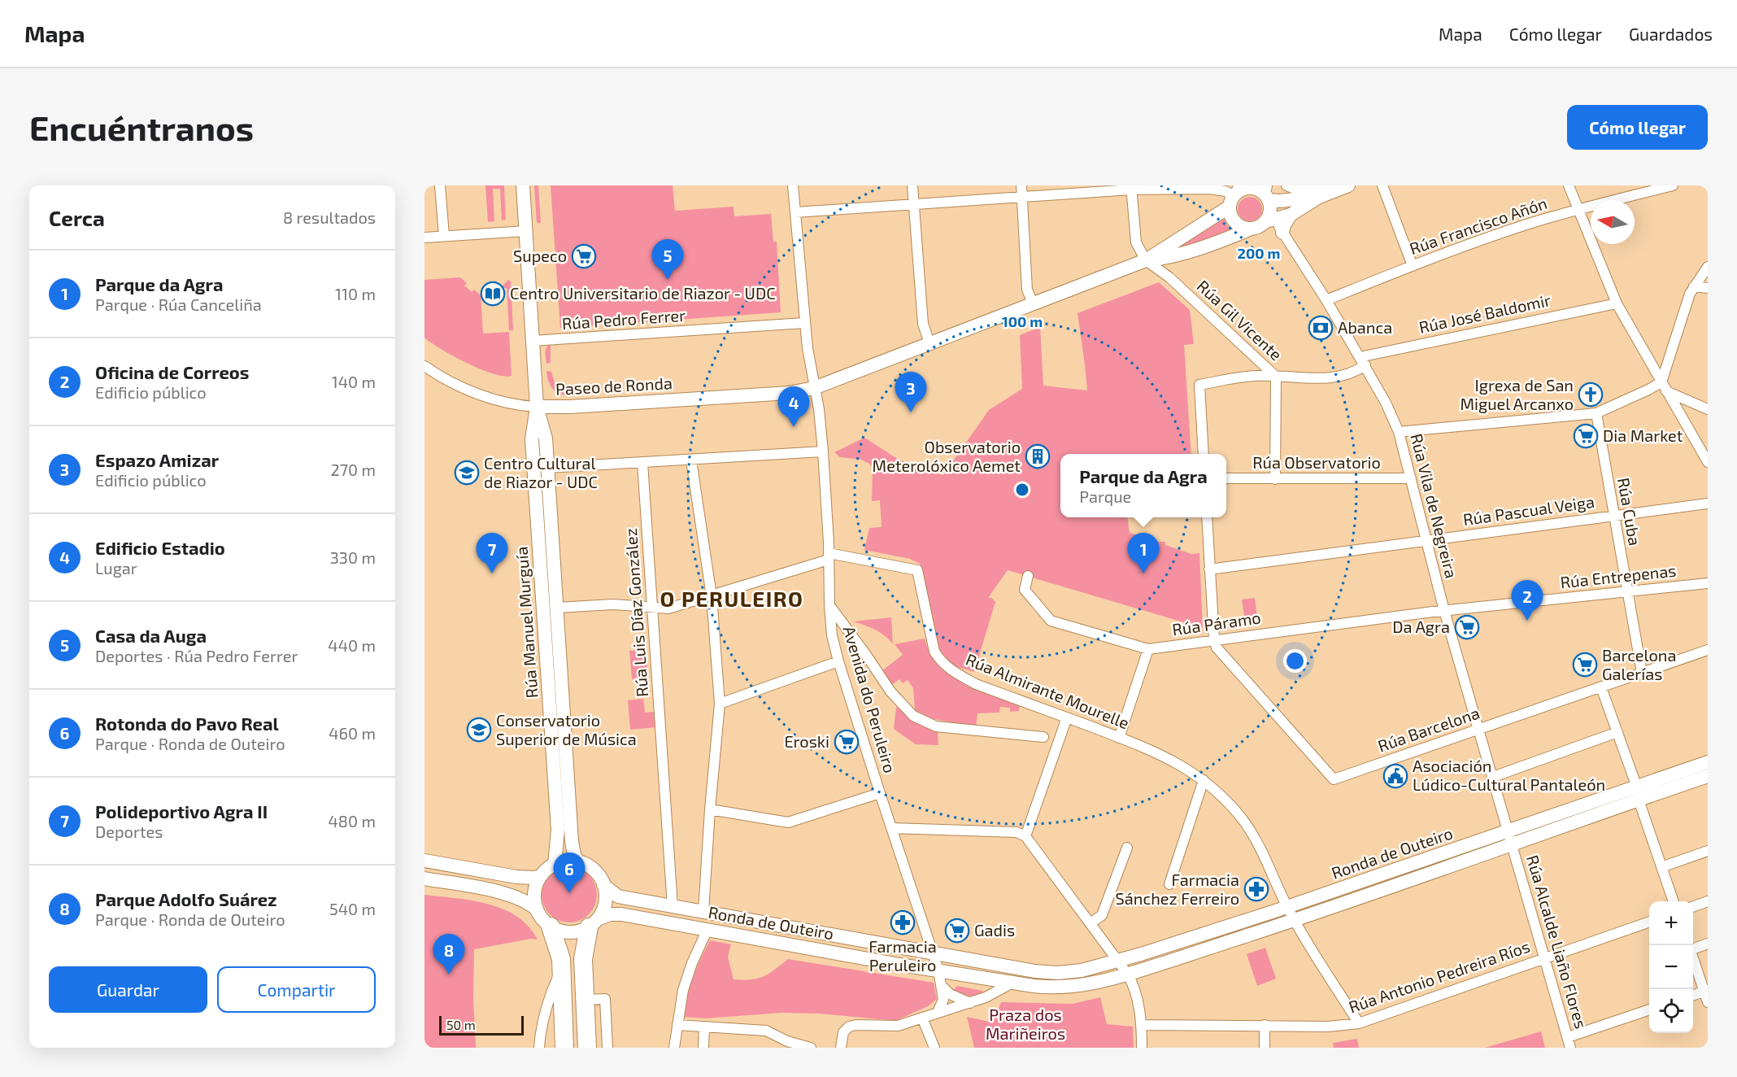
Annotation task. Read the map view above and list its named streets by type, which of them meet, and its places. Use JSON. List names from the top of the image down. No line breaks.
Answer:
{"streets":{"main road":["Paseo de Ronda","Rúa Manuel Murguía","Ronda de Outeiro"],"street":["Rúa Francisco Añón","Rúa José Baldomir","Rúa Pedro Ferrer","Rúa Gil Vicente","Rúa Observatorio","Rúa Vila de Negreira","Rúa Pascual Veiga","Rúa Cuba","Rúa Entrepenas","Rúa Luis Díaz González","Rúa Páramo","Rúa Almirante Mourelle","Avenida do Peruleiro","Rúa Barcelona","Rúa Alcalde Liaño Flores","Rúa Antonio Pedreira Ríos"]},"crossings":[["Rúa Francisco Añón","Rúa Vila de Negreira"],["Rúa José Baldomir","Rúa Gil Vicente"],["Rúa José Baldomir","Rúa Vila de Negreira"],["Rúa Pedro Ferrer","Rúa Manuel Murguía"],["Rúa Pedro Ferrer","Avenida do Peruleiro"],["Rúa Gil Vicente","Paseo de Ronda"],["Rúa Gil Vicente","Rúa Observatorio"],["Paseo de Ronda","Rúa Manuel Murguía"],["Paseo de Ronda","Avenida do Peruleiro"],["Rúa Observatorio","Rúa Vila de Negreira"],["Rúa Vila de Negreira","Rúa Pascual Veiga"],["Rúa Vila de Negreira","Rúa Entrepenas"],["Rúa Vila de Negreira","Rúa Páramo"],["Rúa Vila de Negreira","Rúa Barcelona"],["Rúa Vila de Negreira","Ronda de Outeiro"],["Rúa Pascual Veiga","Rúa Cuba"],["Rúa Cuba","Rúa Entrepenas"],["Rúa Cuba","Rúa Barcelona"],["Rúa Entrepenas","Rúa Páramo"],["Rúa Luis Díaz González","Ronda de Outeiro"],["Rúa Manuel Murguía","Ronda de Outeiro"],["Rúa Páramo","Rúa Barcelona"],["Rúa Almirante Mourelle","Avenida do Peruleiro"],["Rúa Almirante Mourelle","Ronda de Outeiro"],["Avenida do Peruleiro","Ronda de Outeiro"],["Ronda de Outeiro","Rúa Alcalde Liaño Flores"],["Rúa Alcalde Liaño Flores","Rúa Antonio Pedreira Ríos"]],"districts":["O PERULEIRO"],"parks":["Praza dos Mariñeiros"],"places":{"supermarket":["Supeco","Dia Market","Da Agra","Barcelona Galerías","Eroski","Gadis"],"library":["Centro Universitario de Riazor - UDC"],"bank":["Abanca"],"church":["Igrexa de San Miguel Arcanxo"],"building":["Observatorio Meterolóxico Aemet"],"school or university":["Centro Cultural de Riazor - UDC","Conservatorio Superior de Música"],"public building":["Asociación Lúdico-Cultural Pantaleón"],"pharmacy":["Farmacia Sánchez Ferreiro","Farmacia Peruleiro"]},"scale_bar":"50 m","north":"left","page":{"header":"Mapa","nav":["Mapa","Cómo llegar","Guardados"],"buttons":["Cómo llegar",["Guardar","Compartir"]],"title":"Encuéntranos","heading":["Cerca","8 resultados"],"pins":["5","3","4","1","7","2","6","8"],"list":[{"mark":"1","name":"Parque da Agra","note":"Parque · Rúa Canceliña","value":"110 m"},{"mark":"2","name":"Oficina de Correos","note":"Edificio público","value":"140 m"},{"mark":"3","name":"Espazo Amizar","note":"Edificio público","value":"270 m"},{"mark":"4","name":"Edificio Estadio","note":"Lugar","value":"330 m"},{"mark":"5","name":"Casa da Auga","note":"Deportes · Rúa Pedro Ferrer","value":"440 m"},{"mark":"6","name":"Rotonda do Pavo Real","note":"Parque · Ronda de Outeiro","value":"460 m"},{"mark":"7","name":"Polideportivo Agra II","note":"Deportes","value":"480 m"},{"mark":"8","name":"Parque Adolfo Suárez","note":"Parque · Ronda de Outeiro","value":"540 m"}],"popup":["Parque da Agra","Parque"],"map_buttons":["+","−"],"scale":"50 m"},"rings":["200 m","100 m"]}
